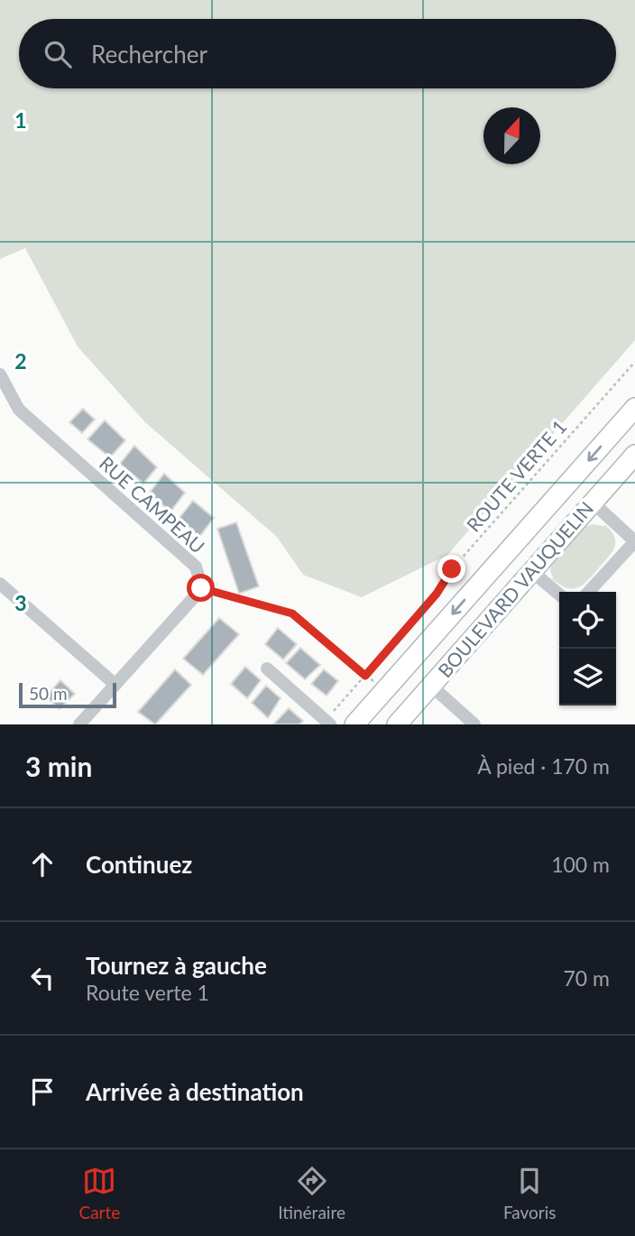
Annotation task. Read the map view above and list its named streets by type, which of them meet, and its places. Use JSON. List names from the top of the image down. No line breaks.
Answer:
{"streets":{"street":["RUE CAMPEAU","BOULEVARD VAUQUELIN"],"path":["ROUTE VERTE 1"]},"scale_bar":"50 m","north":"top","page":{"search":"Rechercher","scale":"50 m","heading":["3 min","À pied · 170 m"],"list":[["Continuez","100 m"],["Tournez à gauche","Route verte 1","70 m"],"Arrivée à destination"],"nav":["Carte","Itinéraire","Favoris"]},"grid":{"rows":["1","2","3"]}}
